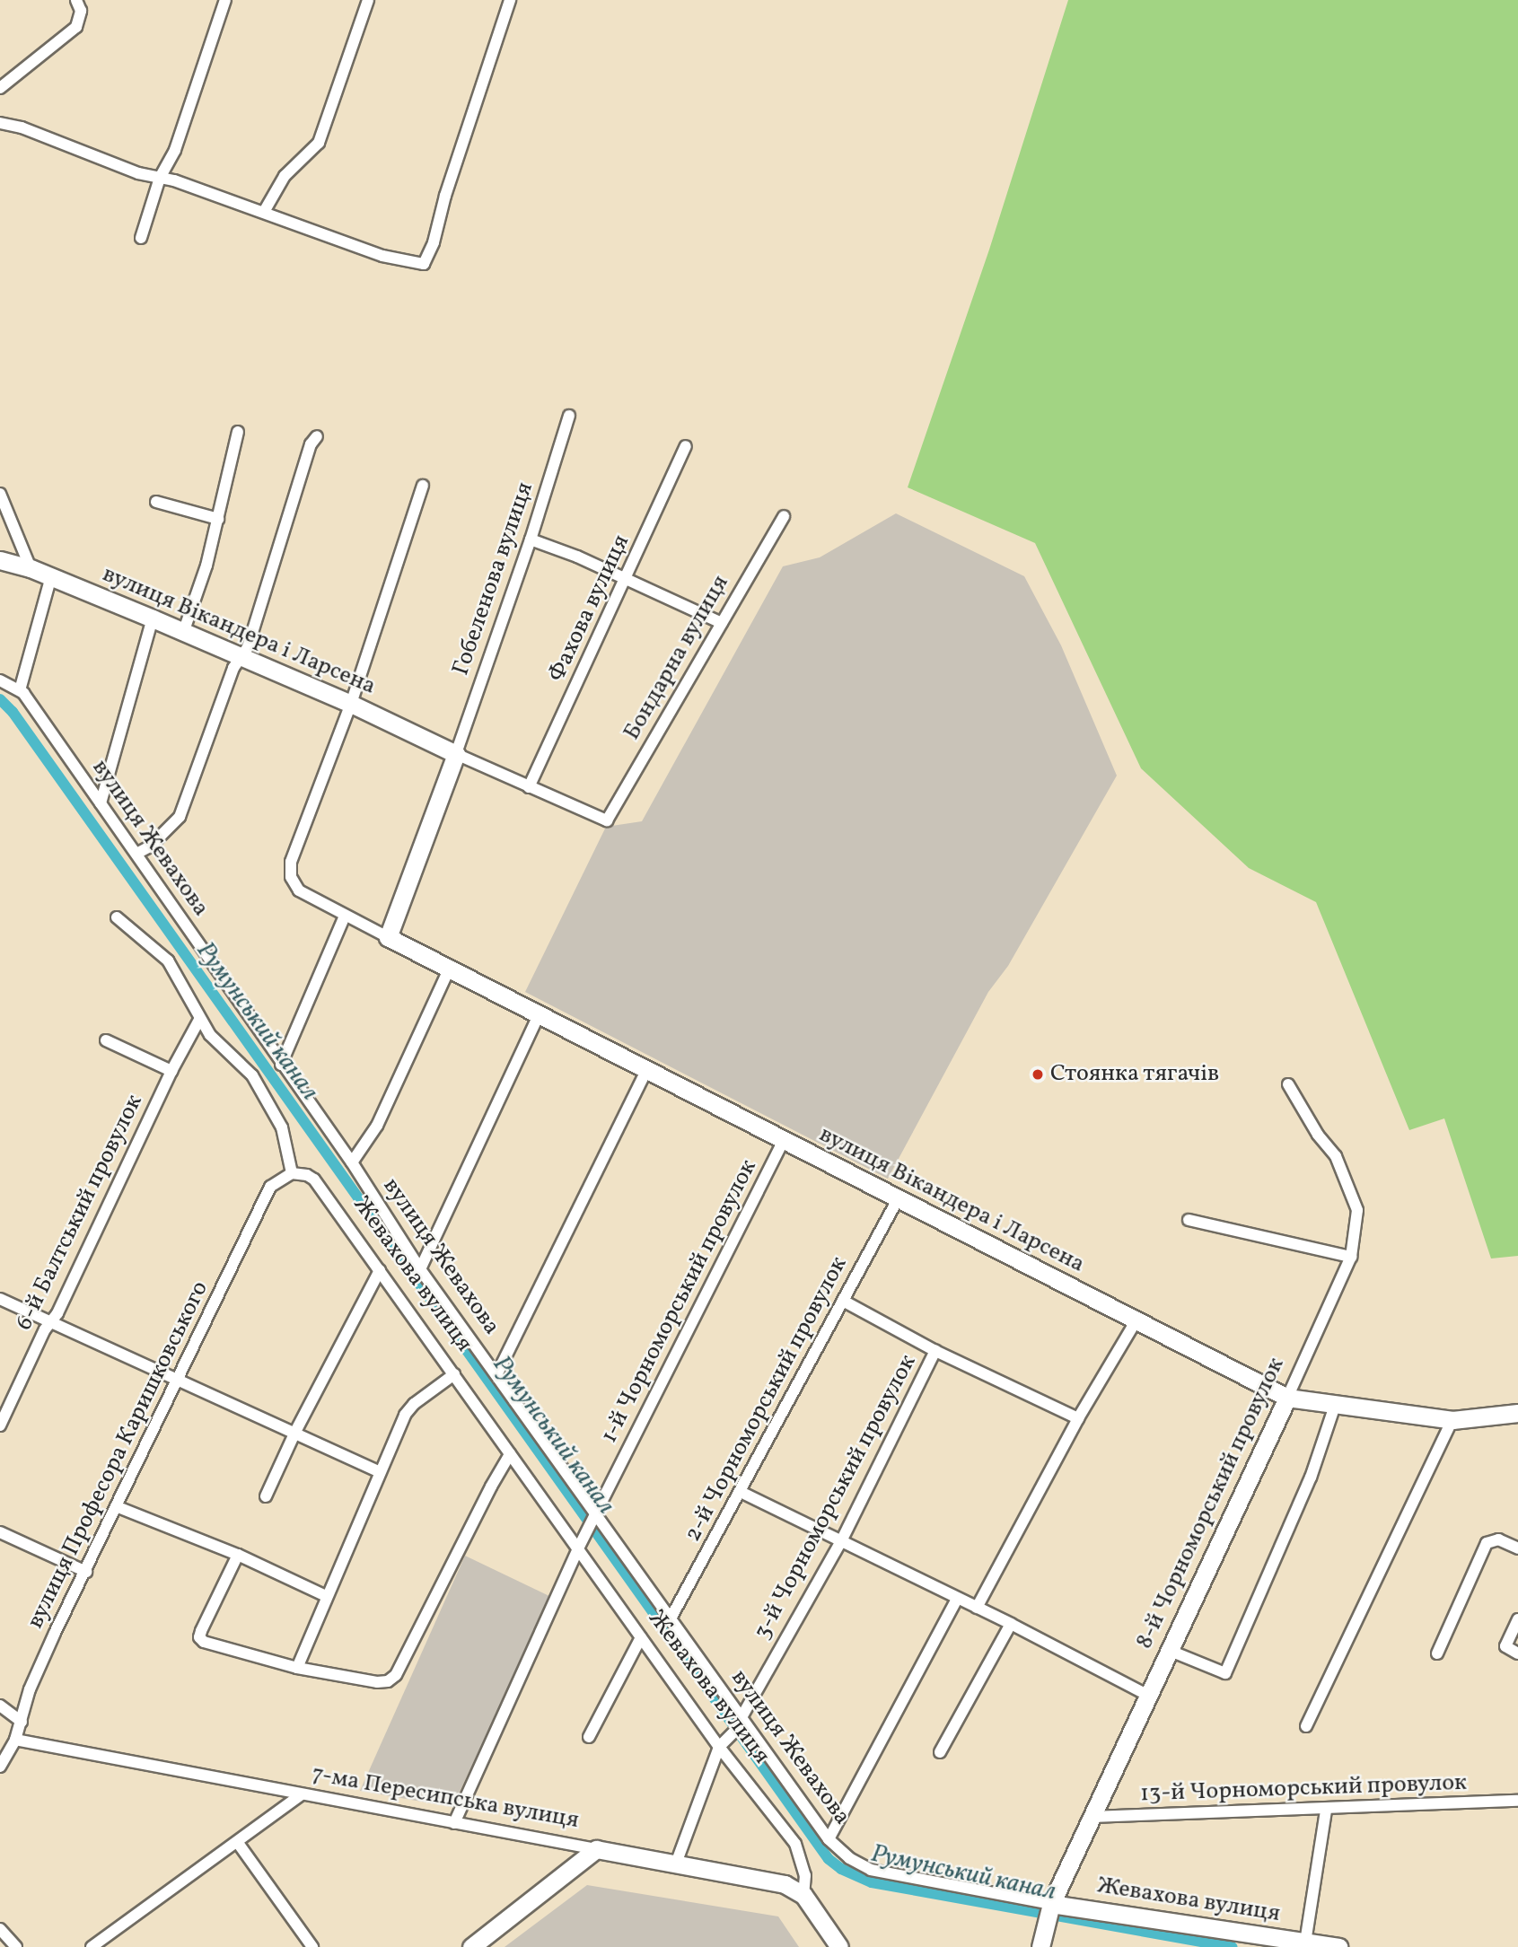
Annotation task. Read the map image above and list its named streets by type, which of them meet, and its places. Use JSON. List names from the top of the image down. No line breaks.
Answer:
{"streets":{"street":["Гобеленова вулиця","Фахова вулиця","вулиця Вікандера і Ларсена","Бондарна вулиця","вулиця Жевахова","6-й Балтський провулок","Жевахова вулиця","1-й Чорноморський провулок","2-й Чорноморський провулок","вулиця Професора Каришковського","3-й Чорноморський провулок","8-й Чорноморський провулок","13-й Чорноморський провулок","7-ма Пересипська вулиця"]},"crossings":[["Гобеленова вулиця","вулиця Вікандера і Ларсена"],["Фахова вулиця","вулиця Вікандера і Ларсена"],["вулиця Вікандера і Ларсена","Бондарна вулиця"],["вулиця Вікандера і Ларсена","1-й Чорноморський провулок"],["вулиця Вікандера і Ларсена","2-й Чорноморський провулок"],["вулиця Вікандера і Ларсена","8-й Чорноморський провулок"],["вулиця Жевахова","Жевахова вулиця"],["вулиця Жевахова","1-й Чорноморський провулок"],["вулиця Жевахова","2-й Чорноморський провулок"],["вулиця Жевахова","3-й Чорноморський провулок"],["Жевахова вулиця","1-й Чорноморський провулок"],["Жевахова вулиця","вулиця Професора Каришковського"],["Жевахова вулиця","3-й Чорноморський провулок"],["Жевахова вулиця","8-й Чорноморський провулок"],["Жевахова вулиця","7-ма Пересипська вулиця"],["1-й Чорноморський провулок","7-ма Пересипська вулиця"],["вулиця Професора Каришковського","7-ма Пересипська вулиця"],["3-й Чорноморський провулок","7-ма Пересипська вулиця"],["8-й Чорноморський провулок","13-й Чорноморський провулок"]],"water":["Румунський канал"],"places":["Стоянка тягачів"]}
